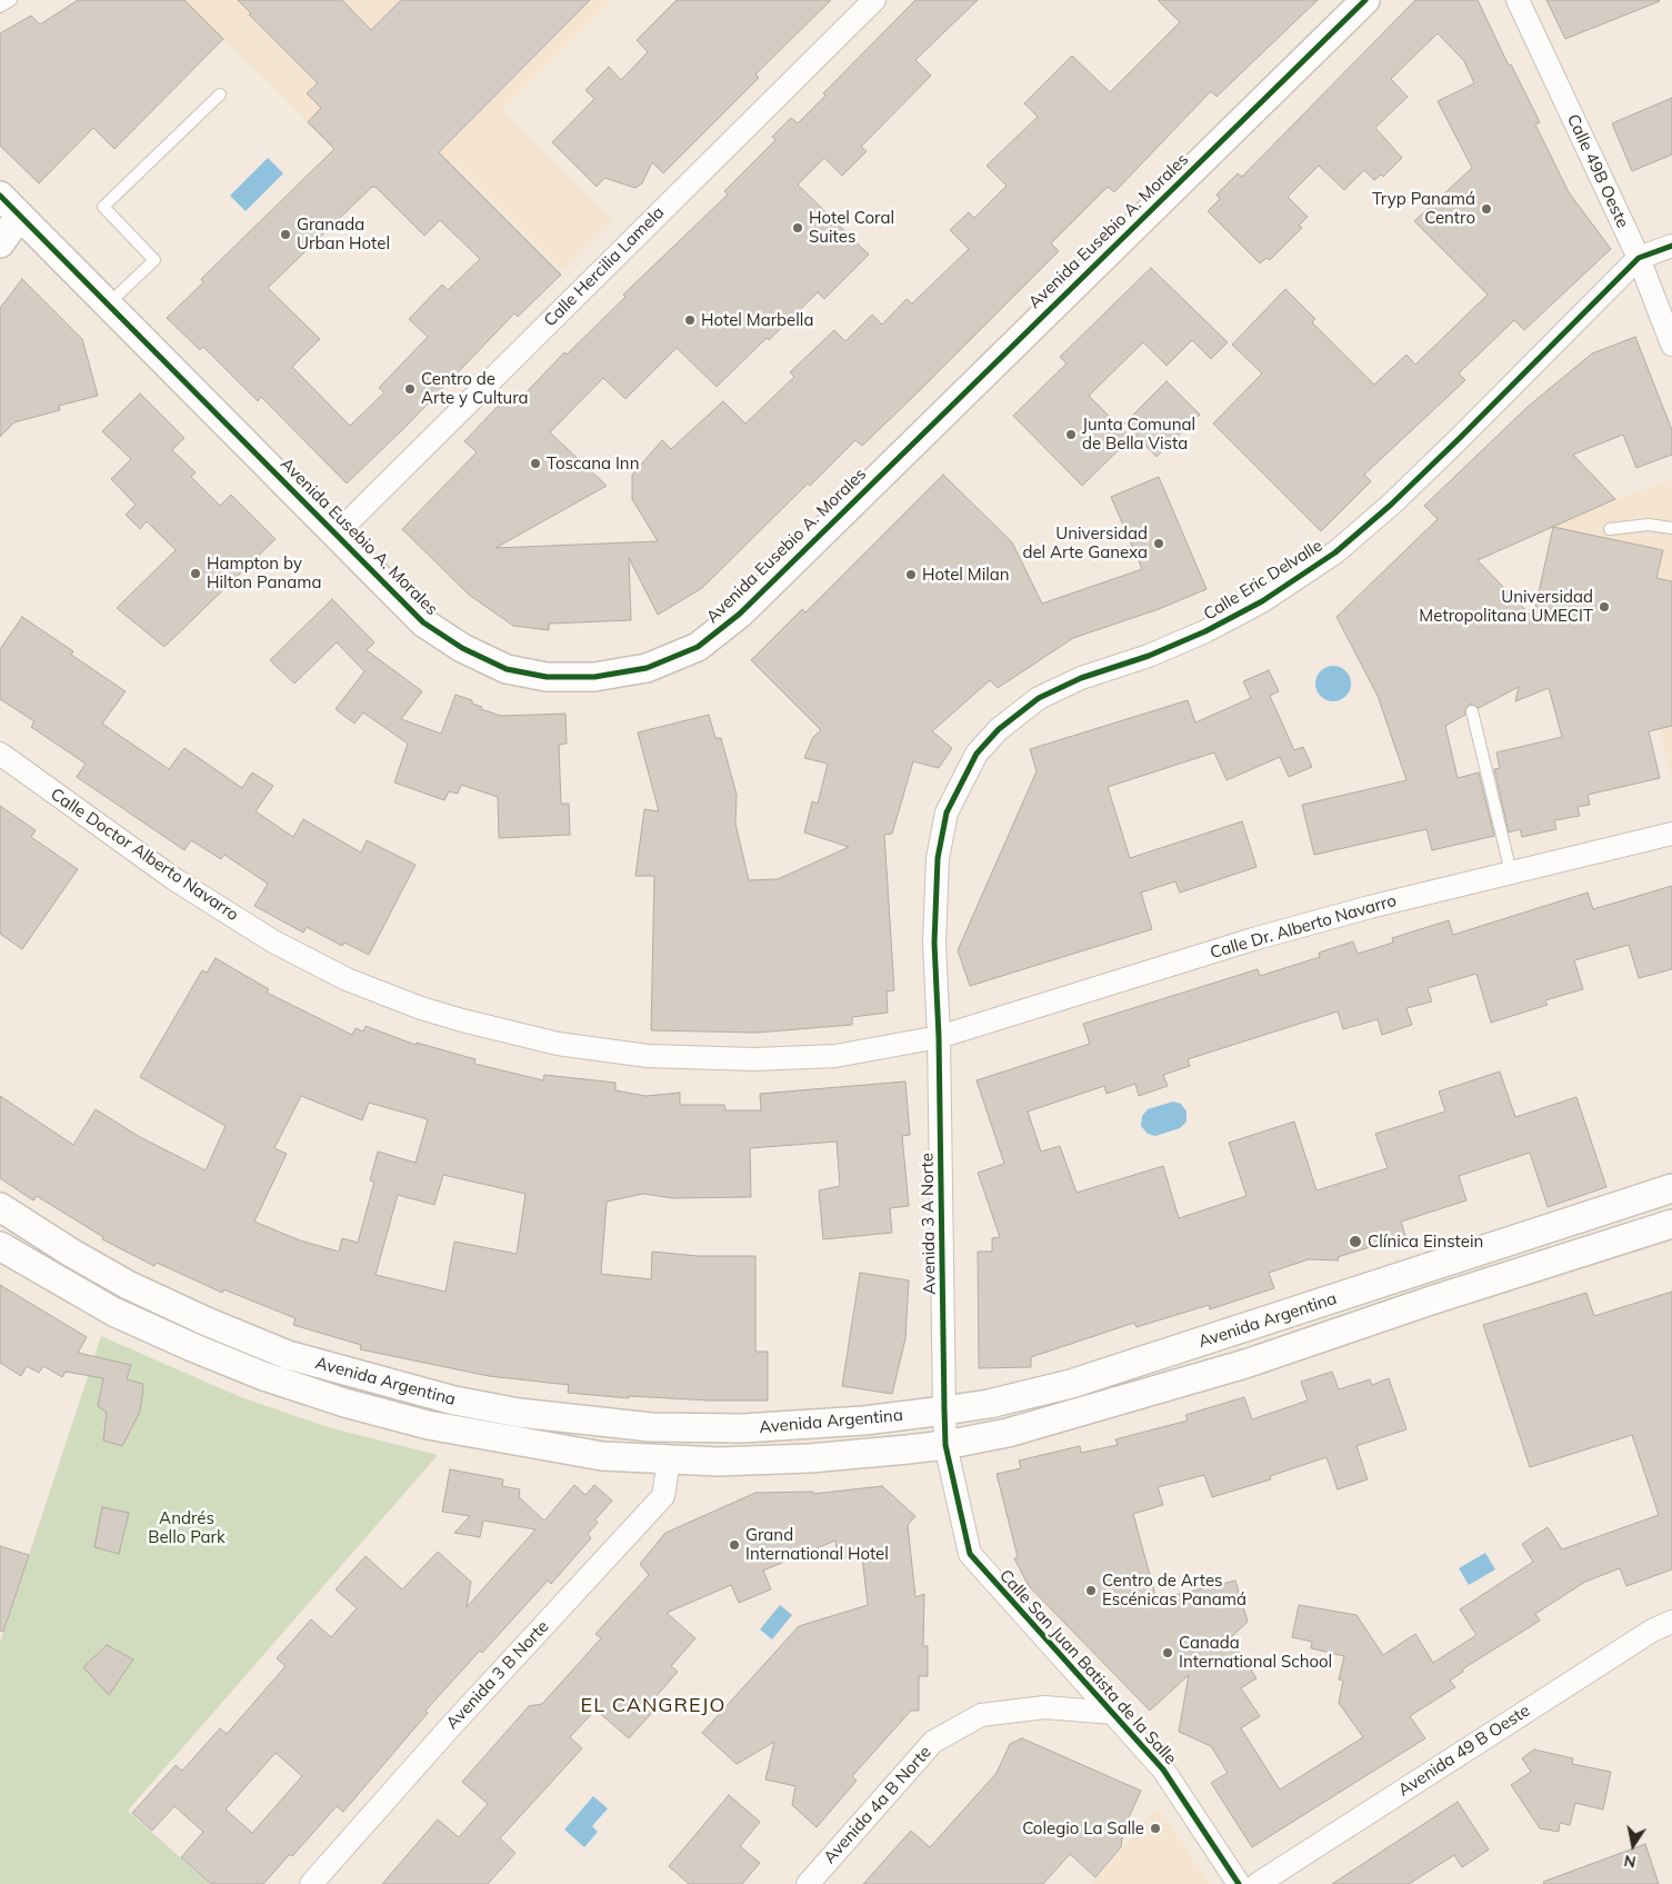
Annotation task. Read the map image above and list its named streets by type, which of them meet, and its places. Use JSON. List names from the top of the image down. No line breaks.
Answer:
{"streets":{"street":["Calle 49B Oeste","Avenida Eusebio A. Morales","Calle Hercilia Lamela","Calle Eric Delvalle","Calle Doctor Alberto Navarro","Calle Dr. Alberto Navarro","Avenida 3 A Norte","Avenida Argentina","Calle San Juan Batista de la Salle","Avenida 3 B Norte","Avenida 49 B Oeste","Avenida 4a B Norte"]},"crossings":[["Calle 49B Oeste","Calle Eric Delvalle"],["Avenida Eusebio A. Morales","Calle Hercilia Lamela"],["Calle Eric Delvalle","Calle Doctor Alberto Navarro"],["Calle Eric Delvalle","Calle Dr. Alberto Navarro"],["Calle Eric Delvalle","Avenida 3 A Norte"],["Calle Doctor Alberto Navarro","Calle Dr. Alberto Navarro"],["Calle Doctor Alberto Navarro","Avenida 3 A Norte"],["Calle Dr. Alberto Navarro","Avenida 3 A Norte"],["Avenida 3 A Norte","Avenida Argentina"],["Avenida 3 A Norte","Calle San Juan Batista de la Salle"],["Avenida Argentina","Avenida 3 B Norte"],["Calle San Juan Batista de la Salle","Avenida 4a B Norte"]],"districts":["EL CANGREJO"],"parks":["Andrés Bello Park"],"places":["Tryp Panamá Centro","Hotel Coral Suites","Granada Urban Hotel","Hotel Marbella","Centro de Arte y Cultura","Junta Comunal de Bella Vista","Toscana Inn","Universidad del Arte Ganexa","Hampton by Hilton Panama","Hotel Milan","Universidad Metropolitana UMECIT","Clínica Einstein","Grand International Hotel","Centro de Artes Escénicas Panamá","Canada International School","Colegio La Salle"],"north":"bottom"}
